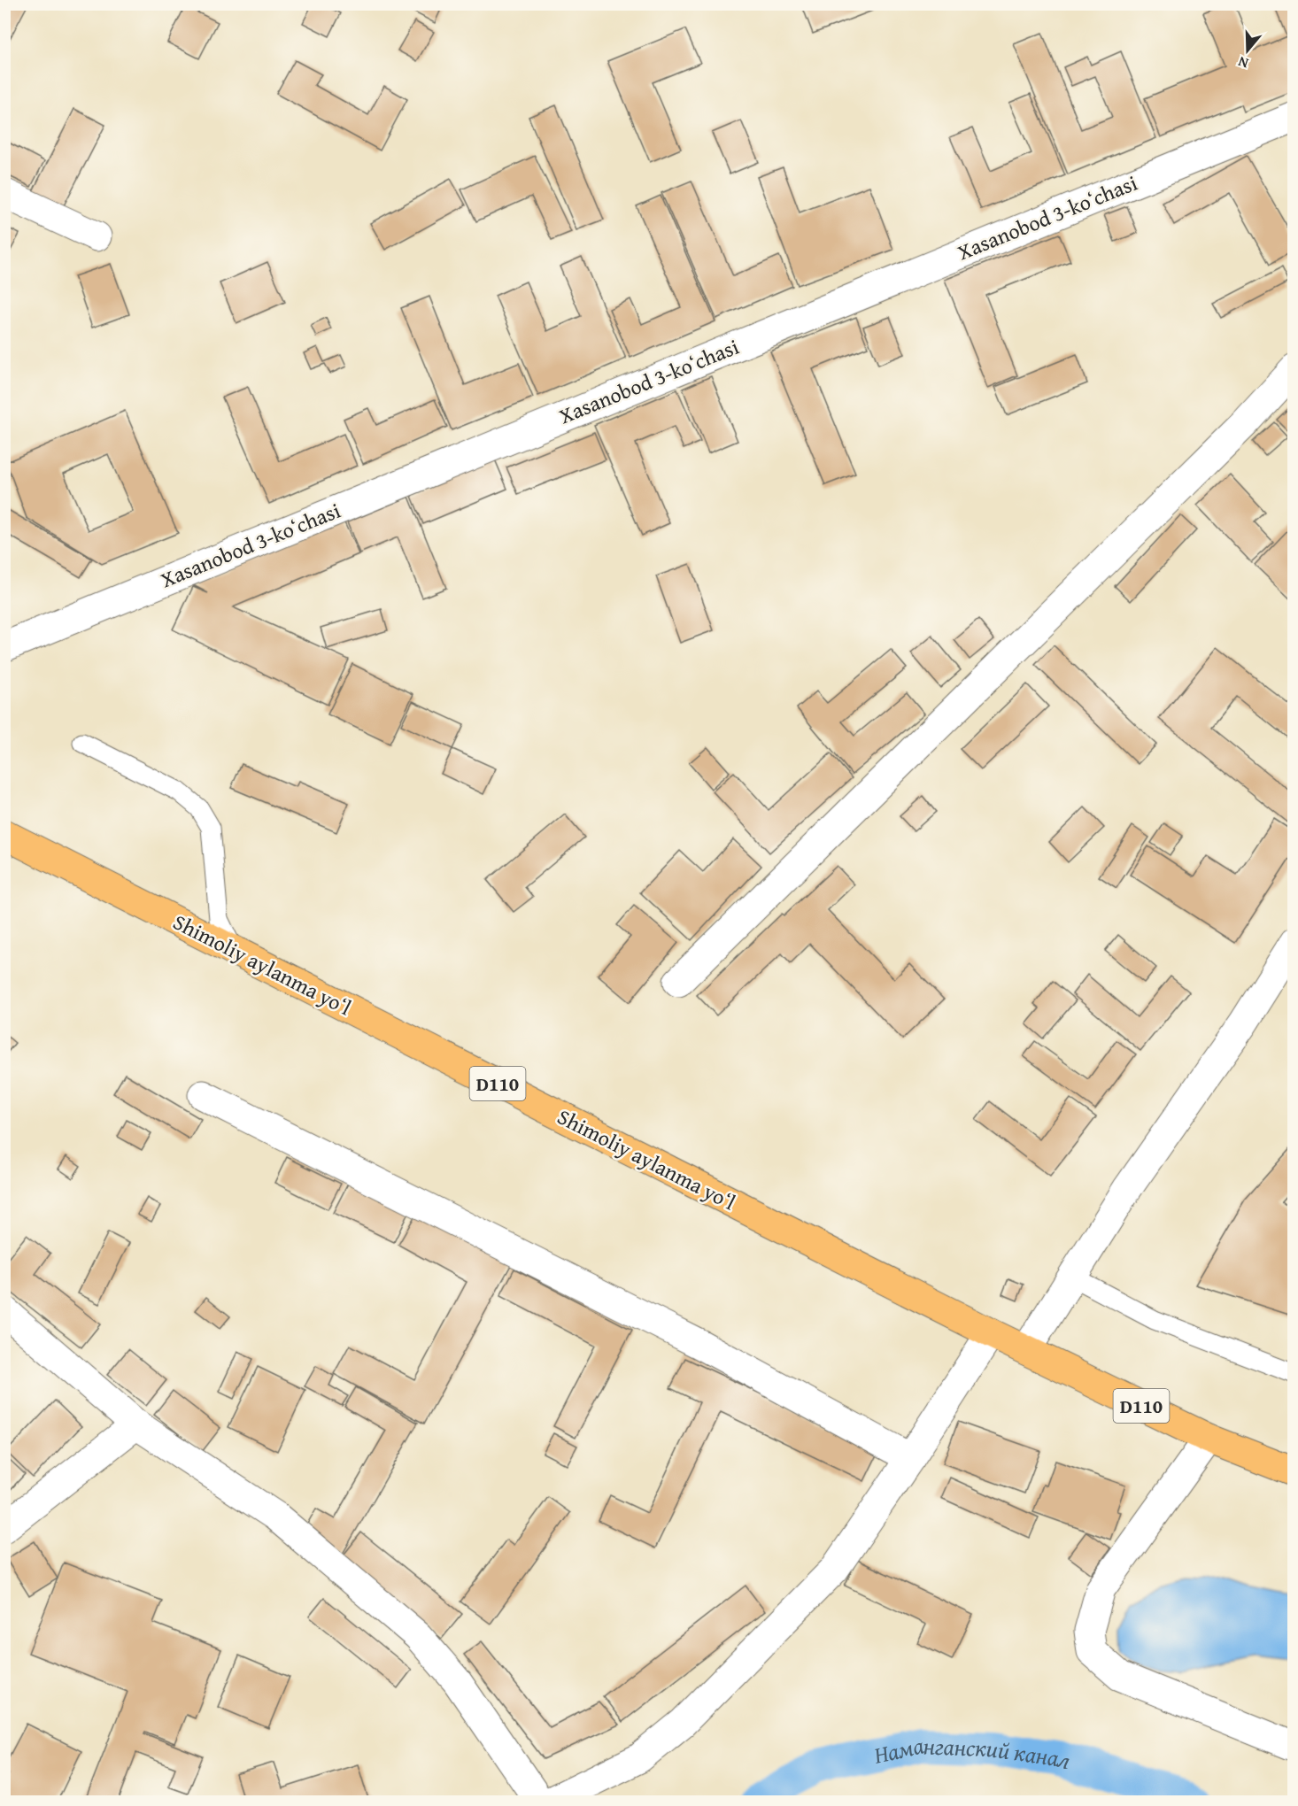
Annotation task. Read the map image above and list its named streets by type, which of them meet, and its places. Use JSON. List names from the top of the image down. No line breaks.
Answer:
{"streets":{"main road":["Shimoliy aylanma yoʻl","D110"],"street":["Xasanobod 3-koʻchasi"]},"water":["Наманганский канал"],"north":"bottom"}
